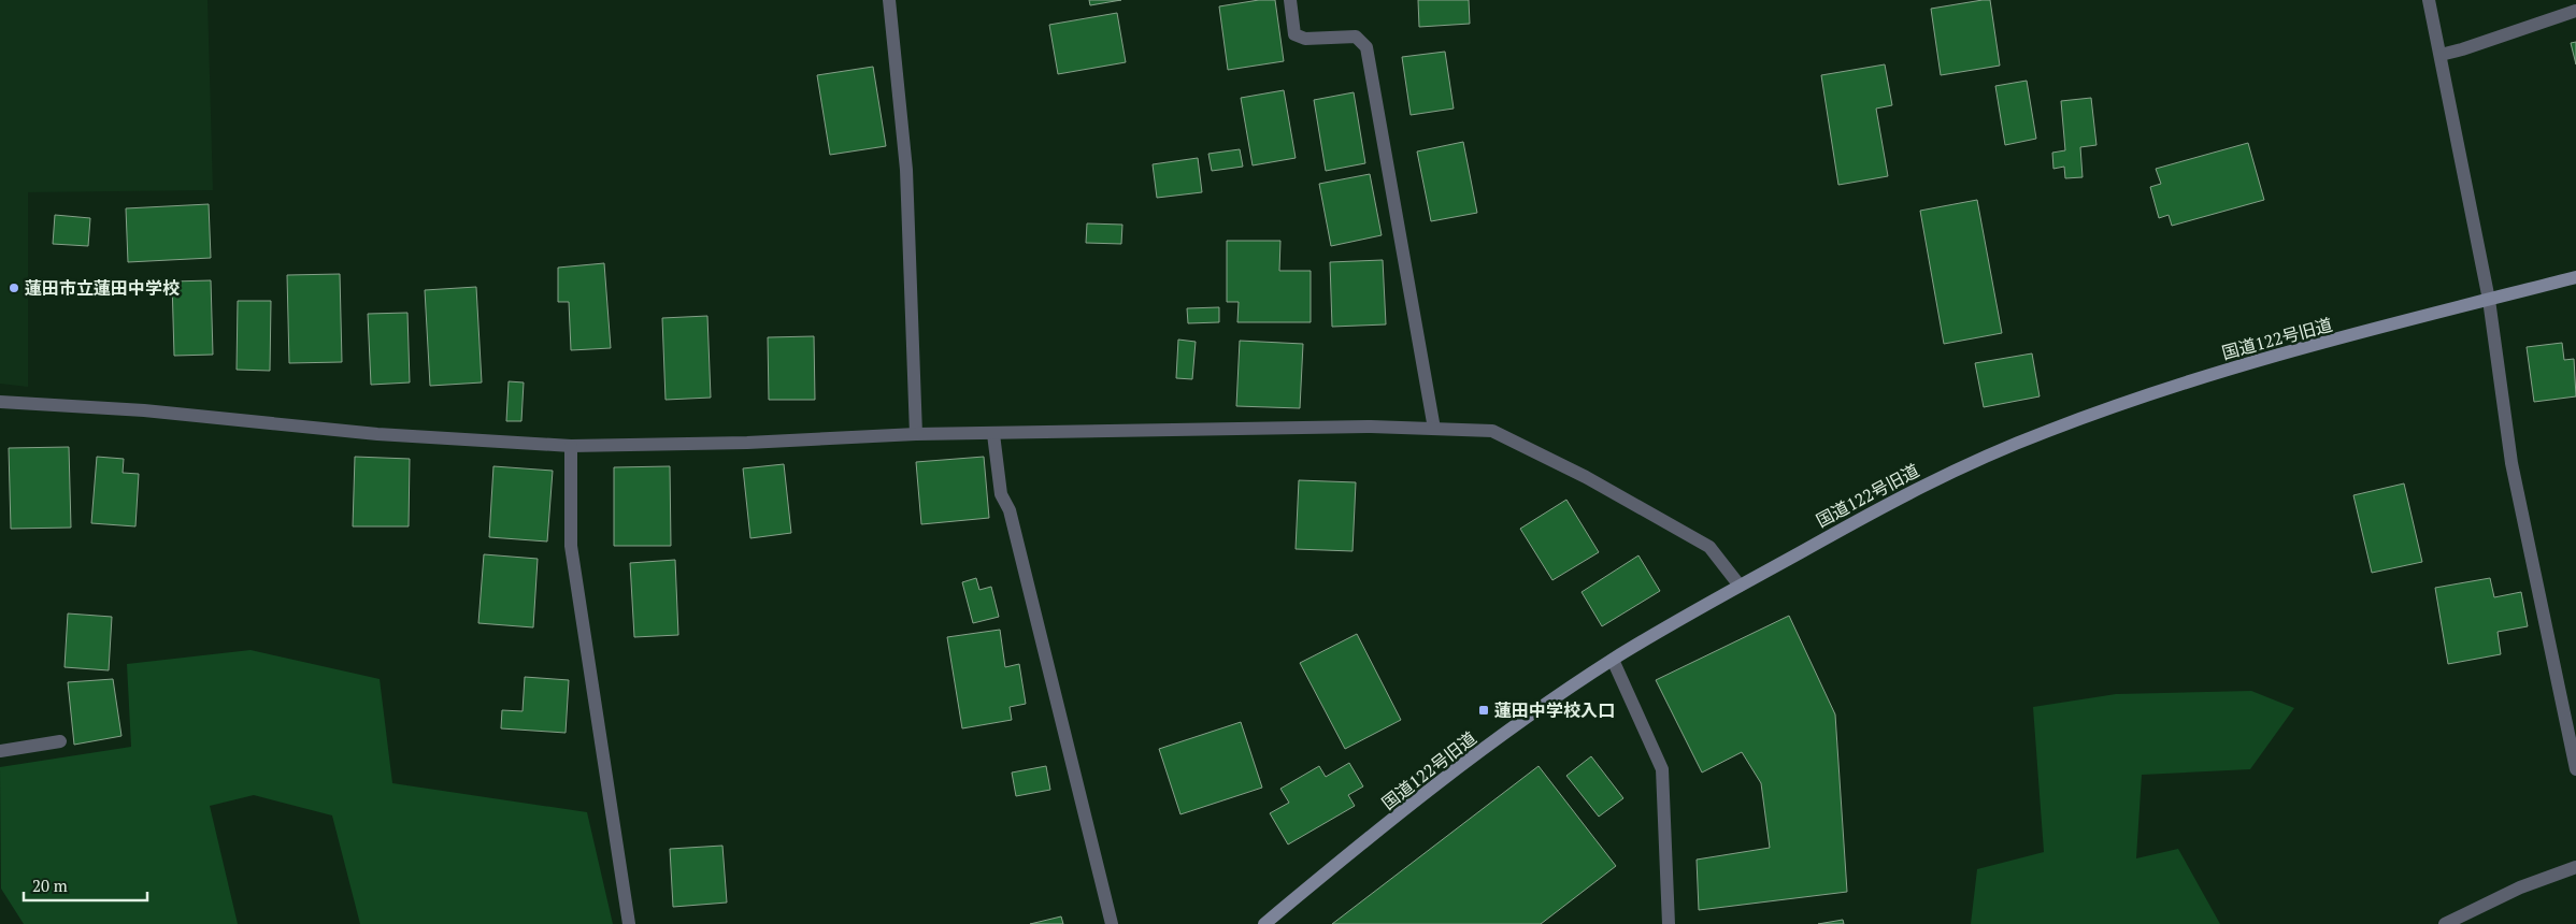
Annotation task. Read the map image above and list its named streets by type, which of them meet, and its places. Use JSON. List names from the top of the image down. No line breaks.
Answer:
{"streets":{"street":["国道122号旧道"]},"places":{"other":["蓮田市立蓮田中学校"],"transit":["蓮田中学校入口"]},"scale_bar":"20 m"}
